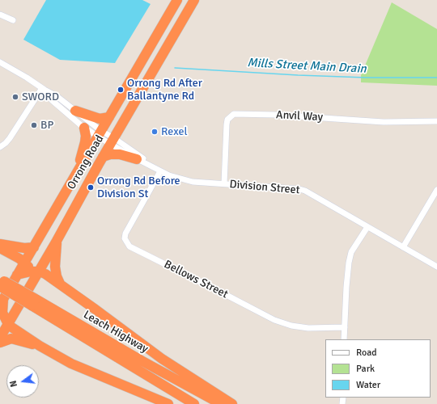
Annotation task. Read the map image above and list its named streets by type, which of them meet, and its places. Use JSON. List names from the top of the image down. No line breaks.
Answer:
{"streets":{"highway":["Orrong Road","Leach Highway"],"street":["Anvil Way","Division Street","Bellows Street"]},"crossings":[["Anvil Way","Division Street"],["Orrong Road","Division Street"],["Division Street","Bellows Street"]],"water":["Mills Street Main Drain"],"places":["Orrong Rd After Ballantyne Rd","SWORD","BP","Rexel","Orrong Rd Before Division St"],"legend":["Road","Park","Water"],"north":"left"}
